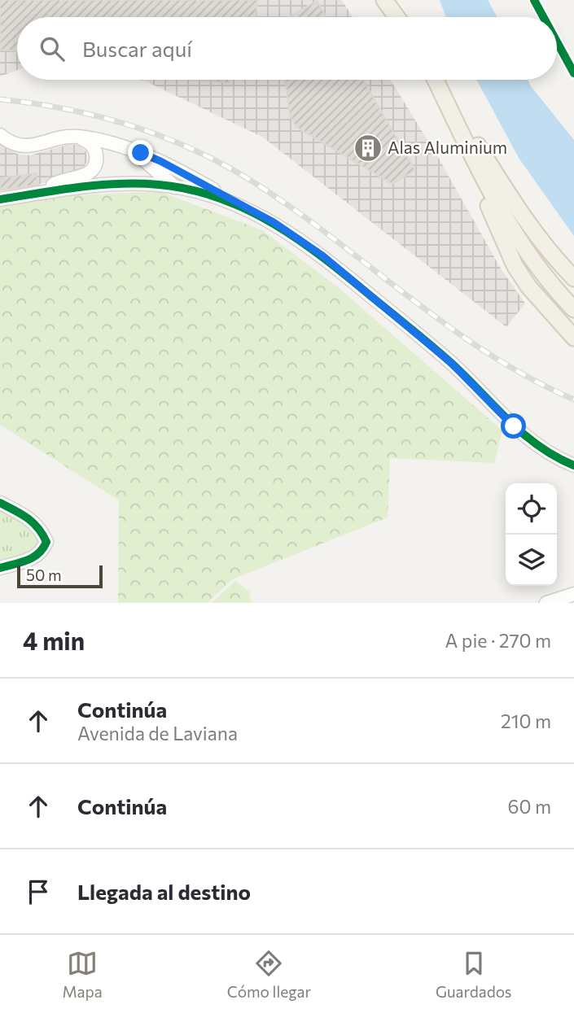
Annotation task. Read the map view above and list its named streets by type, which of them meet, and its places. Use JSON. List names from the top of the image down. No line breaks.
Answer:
{"places":{"building":["Alas Aluminium"]},"scale_bar":"50 m","page":{"search":"Buscar aquí","scale":"50 m","heading":["4 min","A pie · 270 m"],"list":[["Continúa","Avenida de Laviana","210 m"],["Continúa","60 m"],"Llegada al destino"],"nav":["Mapa","Cómo llegar","Guardados"]}}
